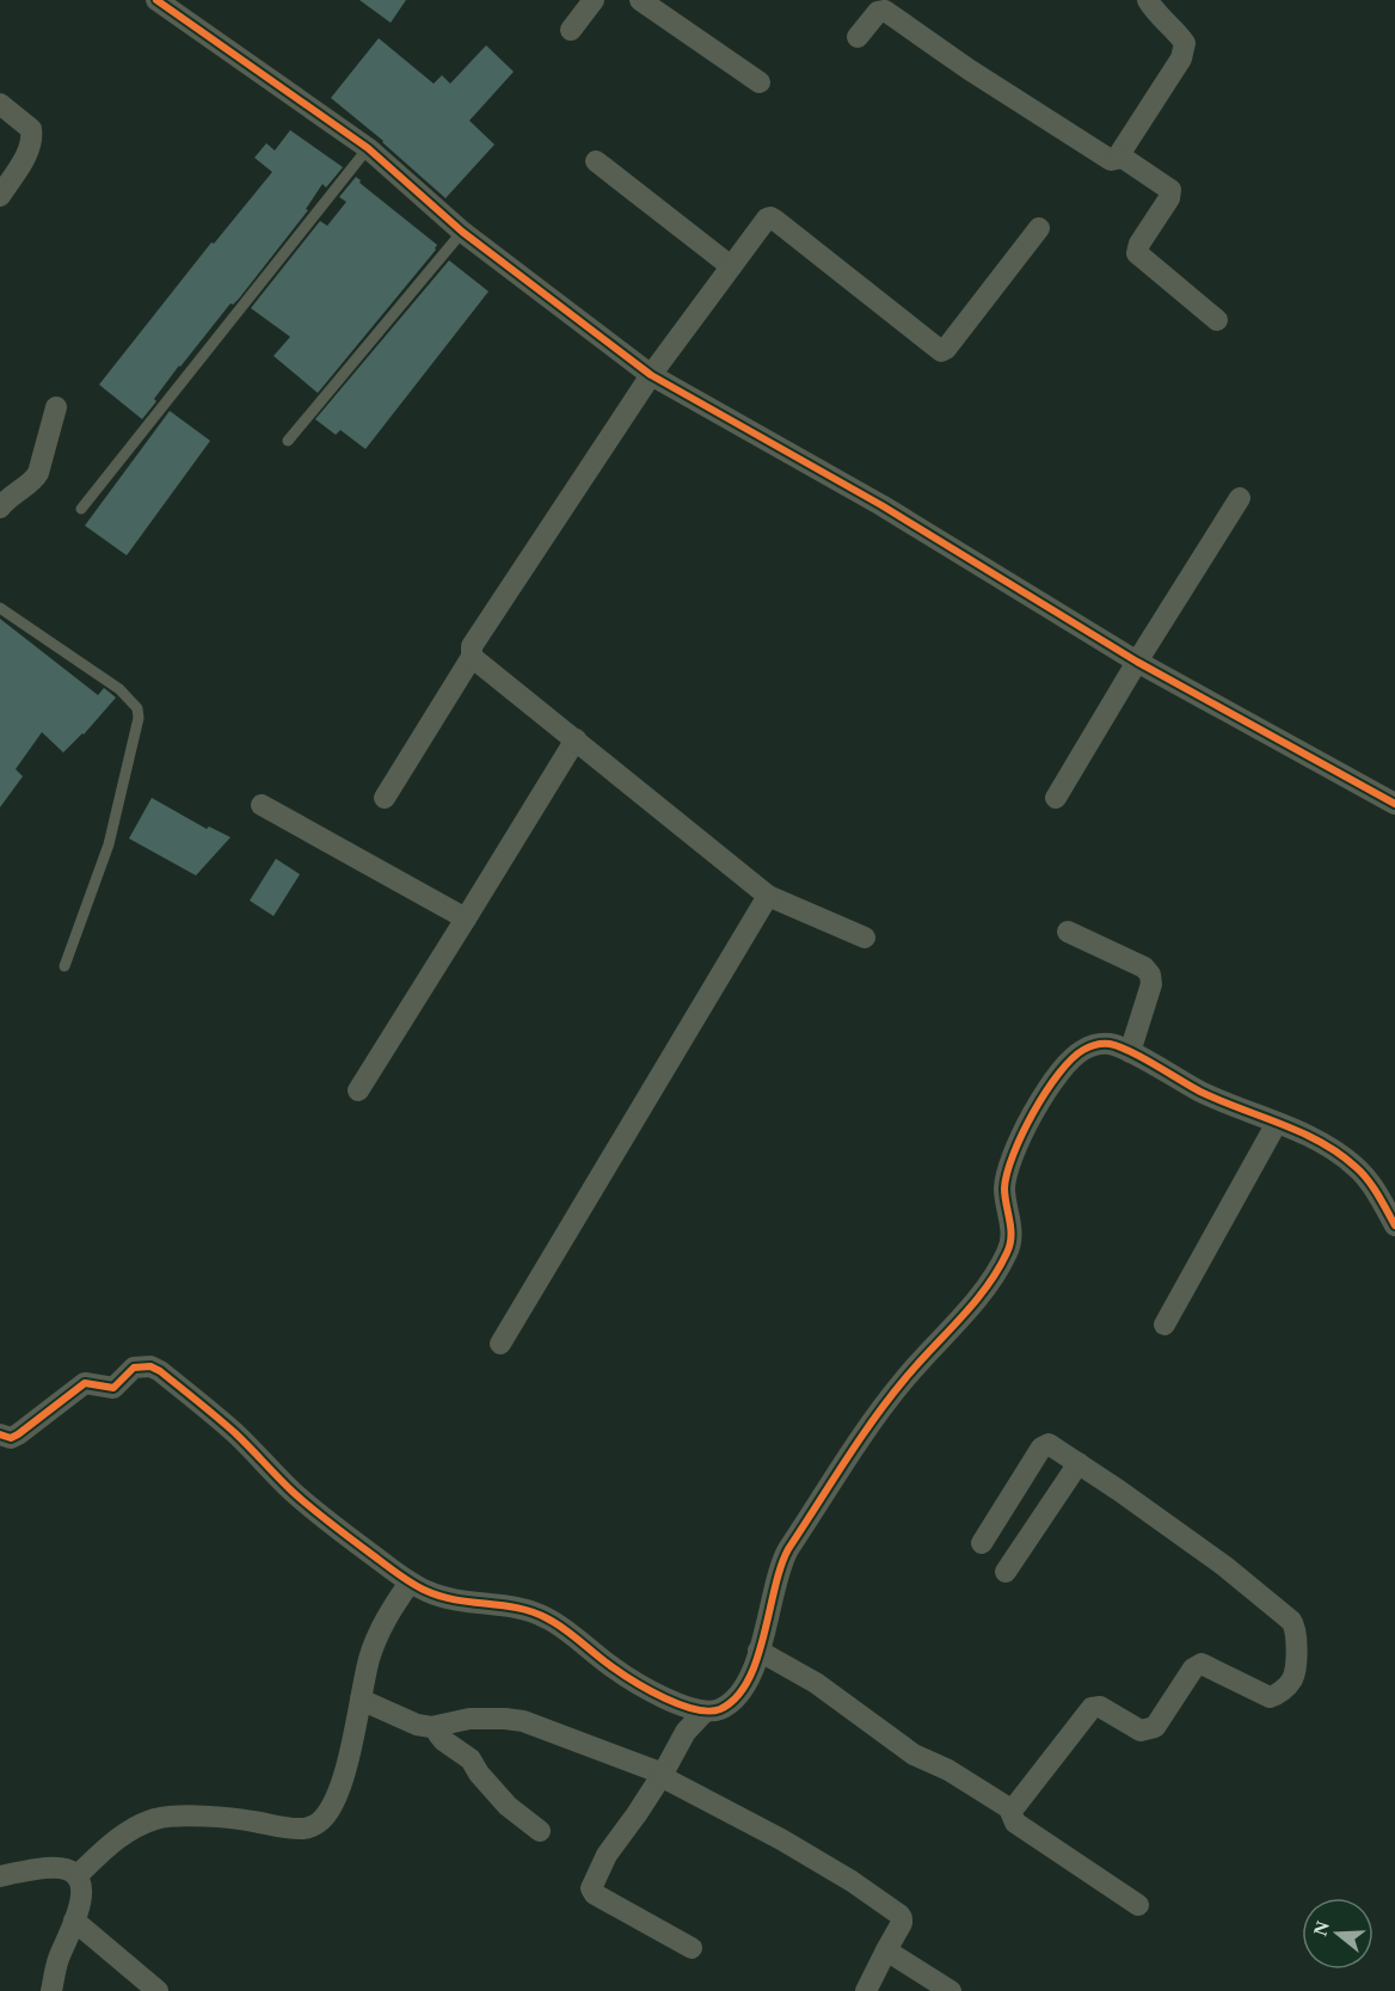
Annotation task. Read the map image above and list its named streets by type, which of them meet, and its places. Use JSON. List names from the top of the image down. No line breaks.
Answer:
{"north":"left"}
